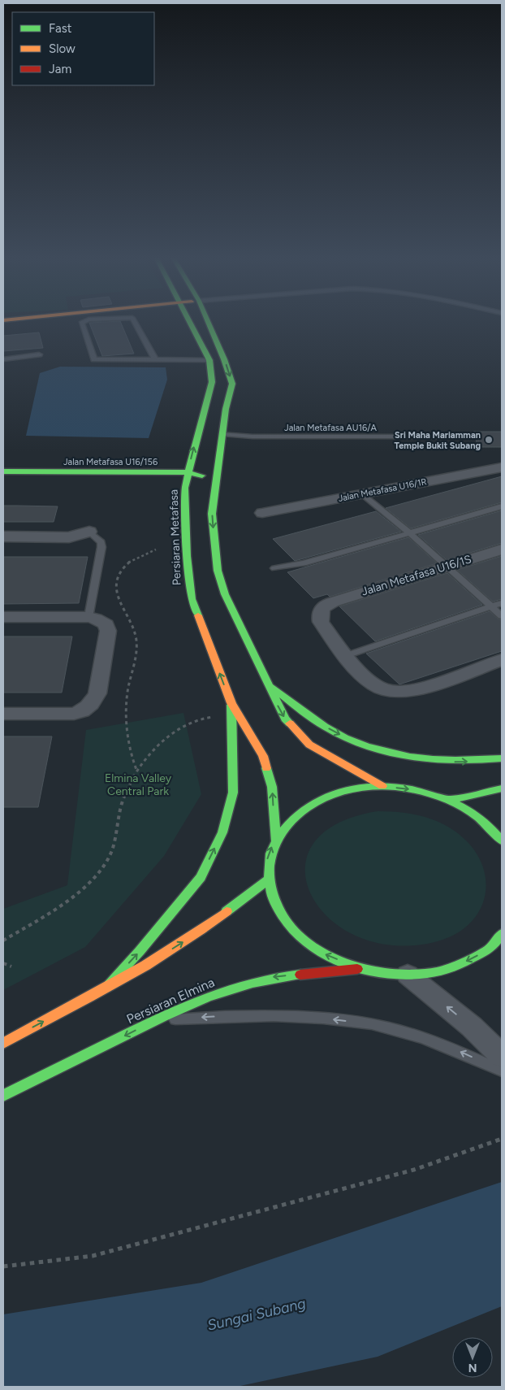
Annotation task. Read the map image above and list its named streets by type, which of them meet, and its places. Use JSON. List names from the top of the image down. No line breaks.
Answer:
{"streets":{"main road":["Jalan Metafasa U16/156","Persiaran Metafasa","Persiaran Elmina"],"street":["Jalan Metafasa U16/1R","Jalan Metafasa U16/1S"],"lane":["Jalan Metafasa AU16/A"]},"crossings":[["Jalan Metafasa U16/156","Persiaran Metafasa"]],"water":["Sungai Subang"],"parks":["Elmina Valley Central Park"],"places":["Sri Maha Mariamman Temple Bukit Subang"],"legend":["Fast","Slow","Jam"],"north":"bottom"}
